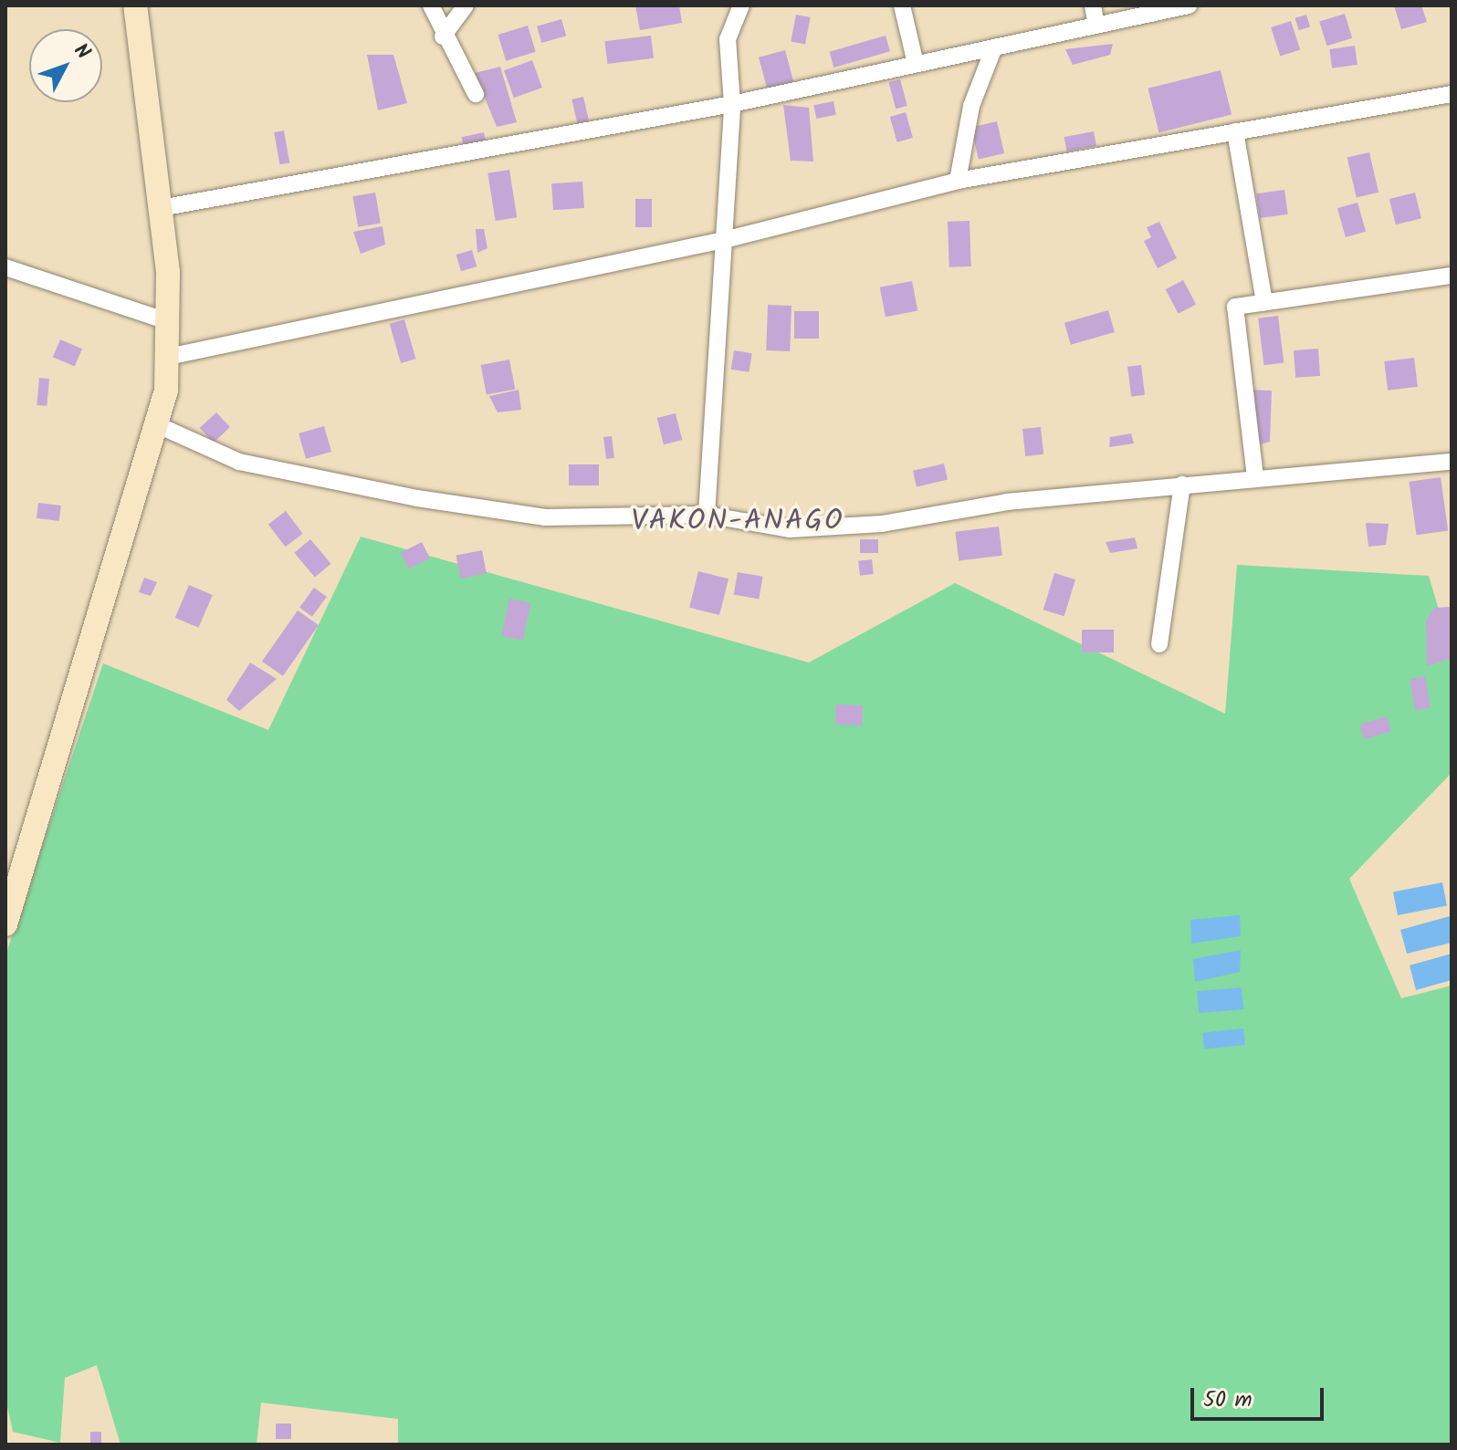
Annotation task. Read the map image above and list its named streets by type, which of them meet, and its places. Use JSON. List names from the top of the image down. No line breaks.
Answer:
{"districts":["VAKON-ANAGO"],"scale_bar":"50 m","north":"top right"}
